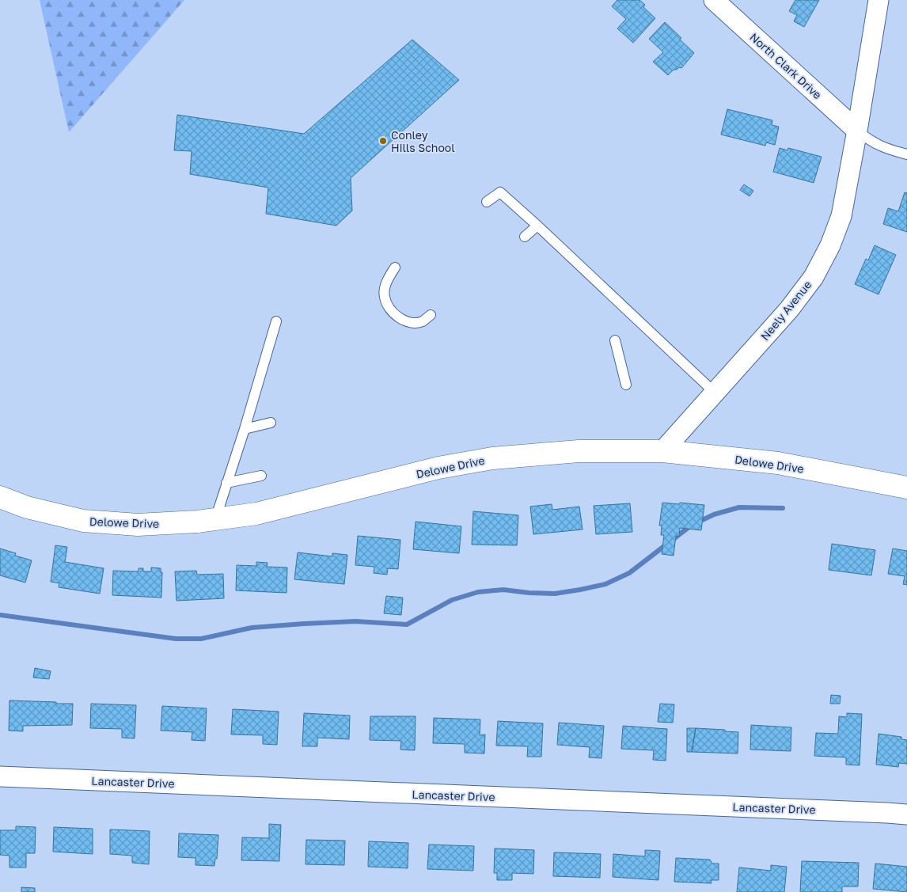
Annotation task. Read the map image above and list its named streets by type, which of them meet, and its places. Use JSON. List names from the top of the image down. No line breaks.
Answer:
{"streets":{"street":["North Clark Drive","Neely Avenue","Delowe Drive","Lancaster Drive"]},"crossings":[["North Clark Drive","Neely Avenue"],["Neely Avenue","Delowe Drive"]],"places":["Conley Hills School"]}
